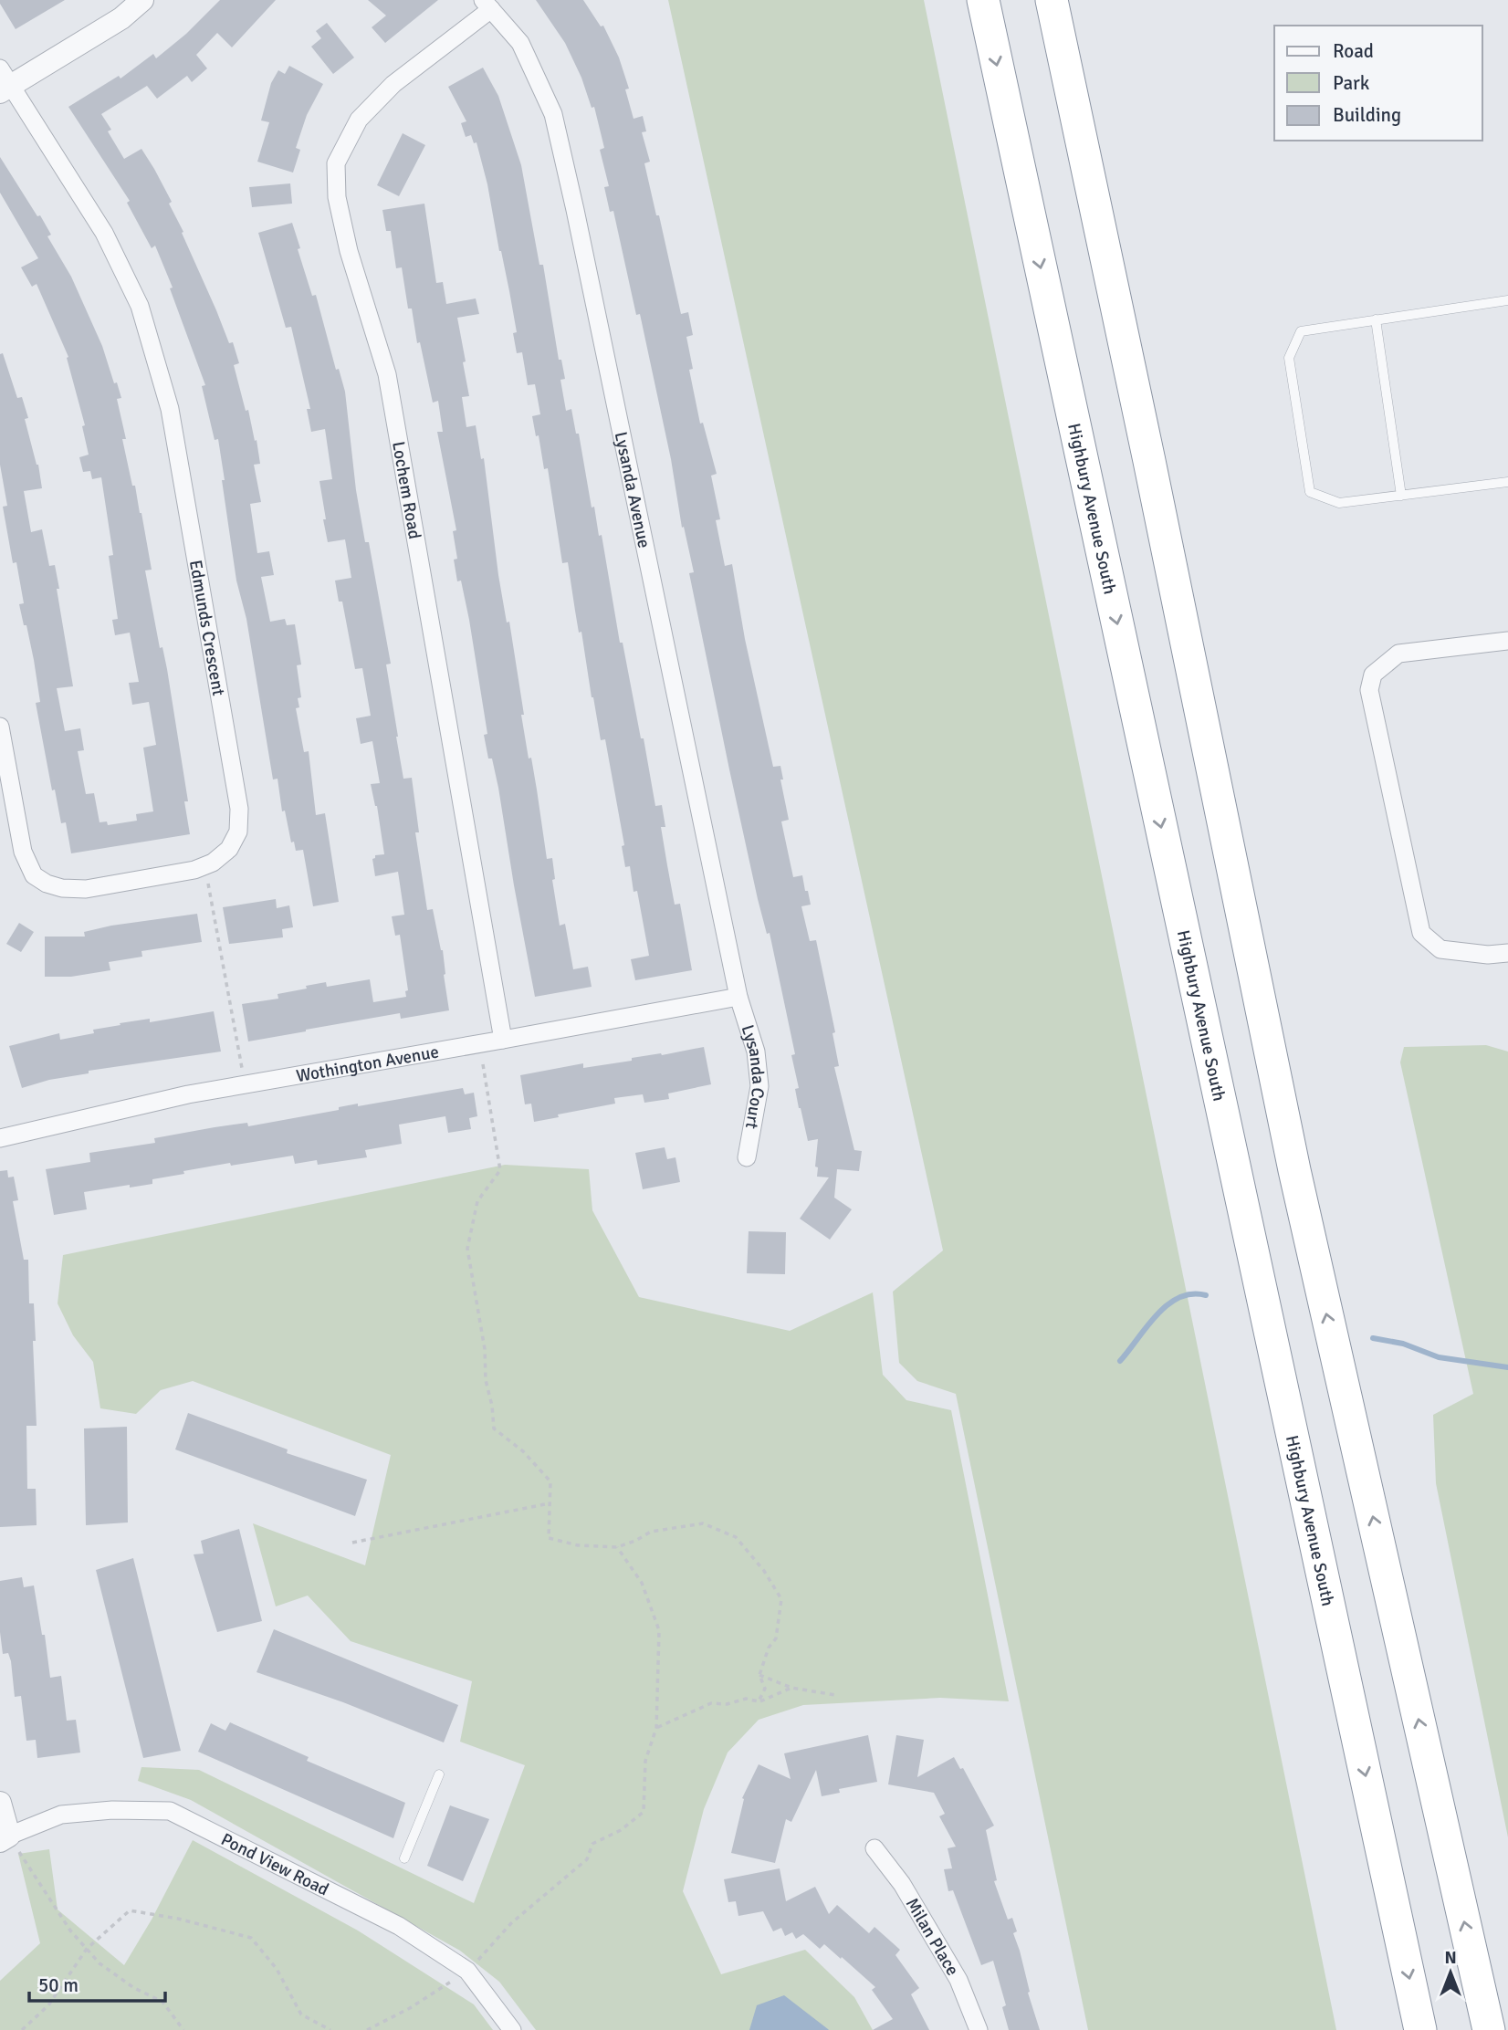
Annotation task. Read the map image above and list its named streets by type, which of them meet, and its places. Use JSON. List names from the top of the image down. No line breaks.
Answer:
{"streets":{"highway":["Highbury Avenue South"],"street":["Lysanda Avenue","Lochem Road","Edmunds Crescent","Wothington Avenue","Lysanda Court","Pond View Road","Milan Place"]},"crossings":[["Lysanda Avenue","Lochem Road"],["Lysanda Avenue","Wothington Avenue"],["Lysanda Avenue","Lysanda Court"],["Lochem Road","Wothington Avenue"],["Wothington Avenue","Lysanda Court"]],"legend":["Road","Park","Building"],"scale_bar":"50 m","north":"top"}
